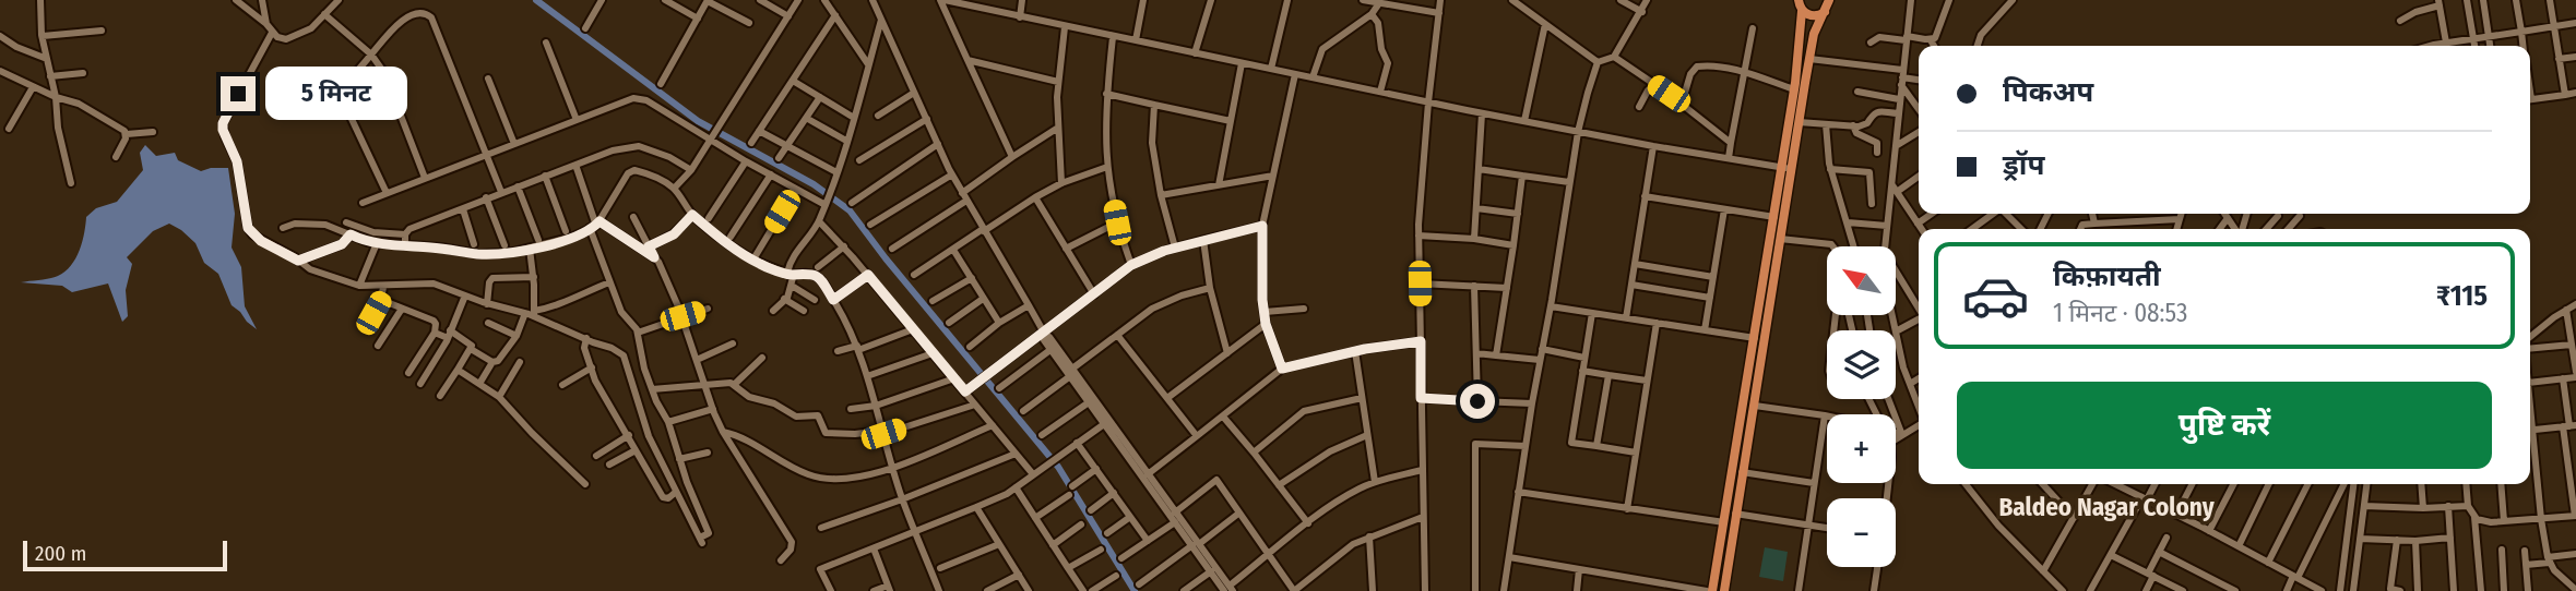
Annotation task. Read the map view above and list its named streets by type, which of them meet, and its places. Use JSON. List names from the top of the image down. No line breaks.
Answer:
{"districts":["Baldeo Nagar Colony"],"scale_bar":"200 m","north":"top left","page":{"banner":["पिकअप","ड्रॉप"],"bubble":"5 मिनट","list":[{"name":"किफ़ायती","note":"1 मिनट · 08:53","value":"₹115"}],"map_buttons":["+","−"],"buttons":"पुष्टि करें","scale":"200 m"}}
